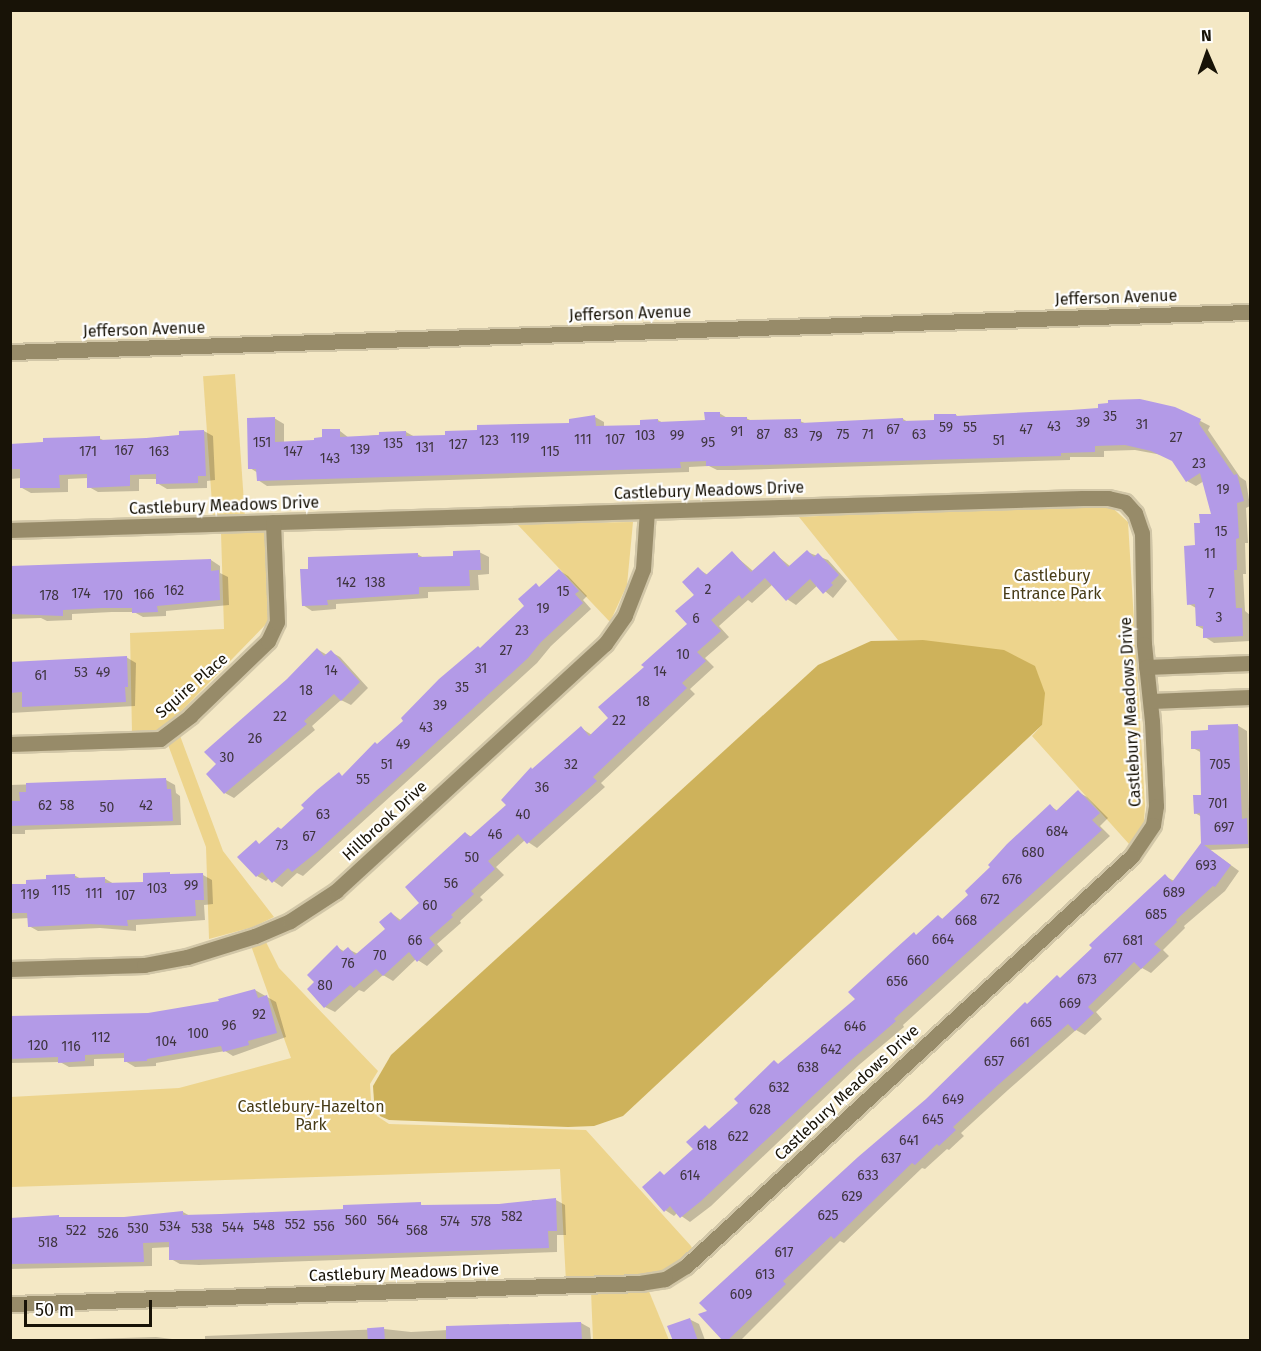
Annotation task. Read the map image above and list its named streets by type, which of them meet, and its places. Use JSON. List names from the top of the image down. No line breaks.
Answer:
{"streets":{"street":["Jefferson Avenue","Castlebury Meadows Drive","Squire Place","Hillbrook Drive"]},"crossings":[["Castlebury Meadows Drive","Squire Place"],["Castlebury Meadows Drive","Hillbrook Drive"]],"parks":["Castlebury Entrance Park","Castlebury-Hazelton Park"],"house_numbers":["35","39","31","43","59","55","67","47","91","83","87","75","71","63","103","99","79","27","119","111","107","123","51","151","95","135","127","131","139","167","171","163","147","115","143","23","19","15","11","142","138","2","162","15","174","7","166","178","170","19","3","6","23","27","10","31","14","14","53","49","61","35","18","18","39","22","22","43","26","49","30","51","32","705","55","36","701","62","58","42","50","63","40","697","684","46","67","73","680","50","693","676","56","99","103","115","689","111","119","107","672","60","685","668","664","66","681","70","677","660","76","673","656","80","669","92","665","96","646","100","112","104","661","120","116","642","657","638","632","649","628","645","622","641","618","637","614","633","629","625","582","560","564","574","578","552","548","534","556","544","530","538","522","568","526","518","617","613","609"],"scale_bar":"50 m","north":"top"}
